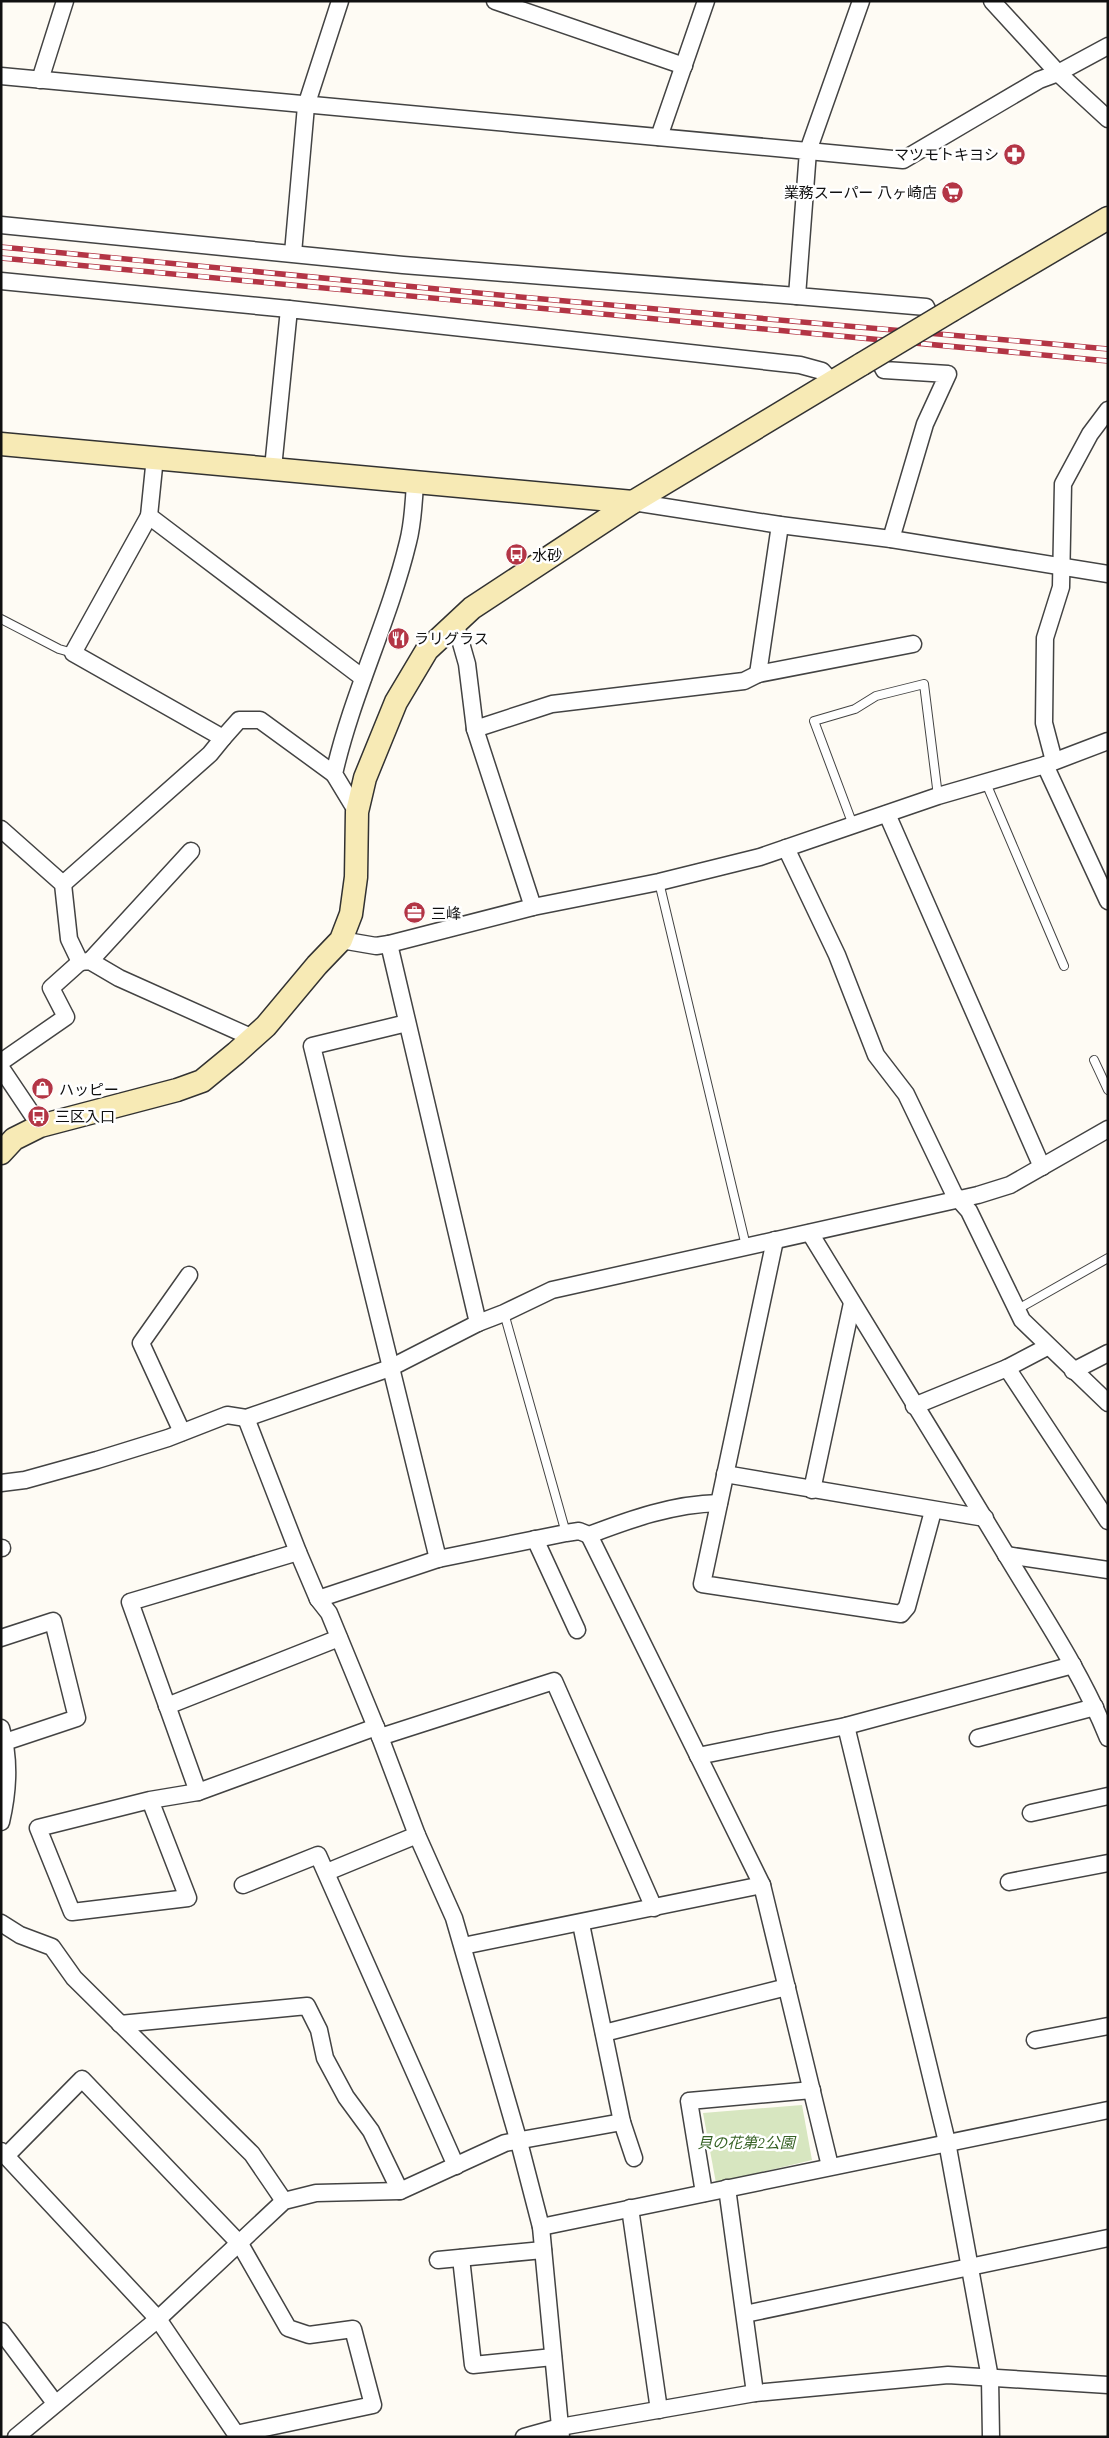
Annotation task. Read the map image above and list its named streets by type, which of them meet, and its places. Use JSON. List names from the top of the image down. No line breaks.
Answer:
{"parks":["貝の花第2公園"],"places":{"pharmacy":["マツモトキヨシ"],"supermarket":["業務スーパー 八ヶ崎店"],"bus stop":["水砂","三区入口"],"restaurant":["ラリグラス"],"office":["三峰"],"shop":["ハッピー"]}}
